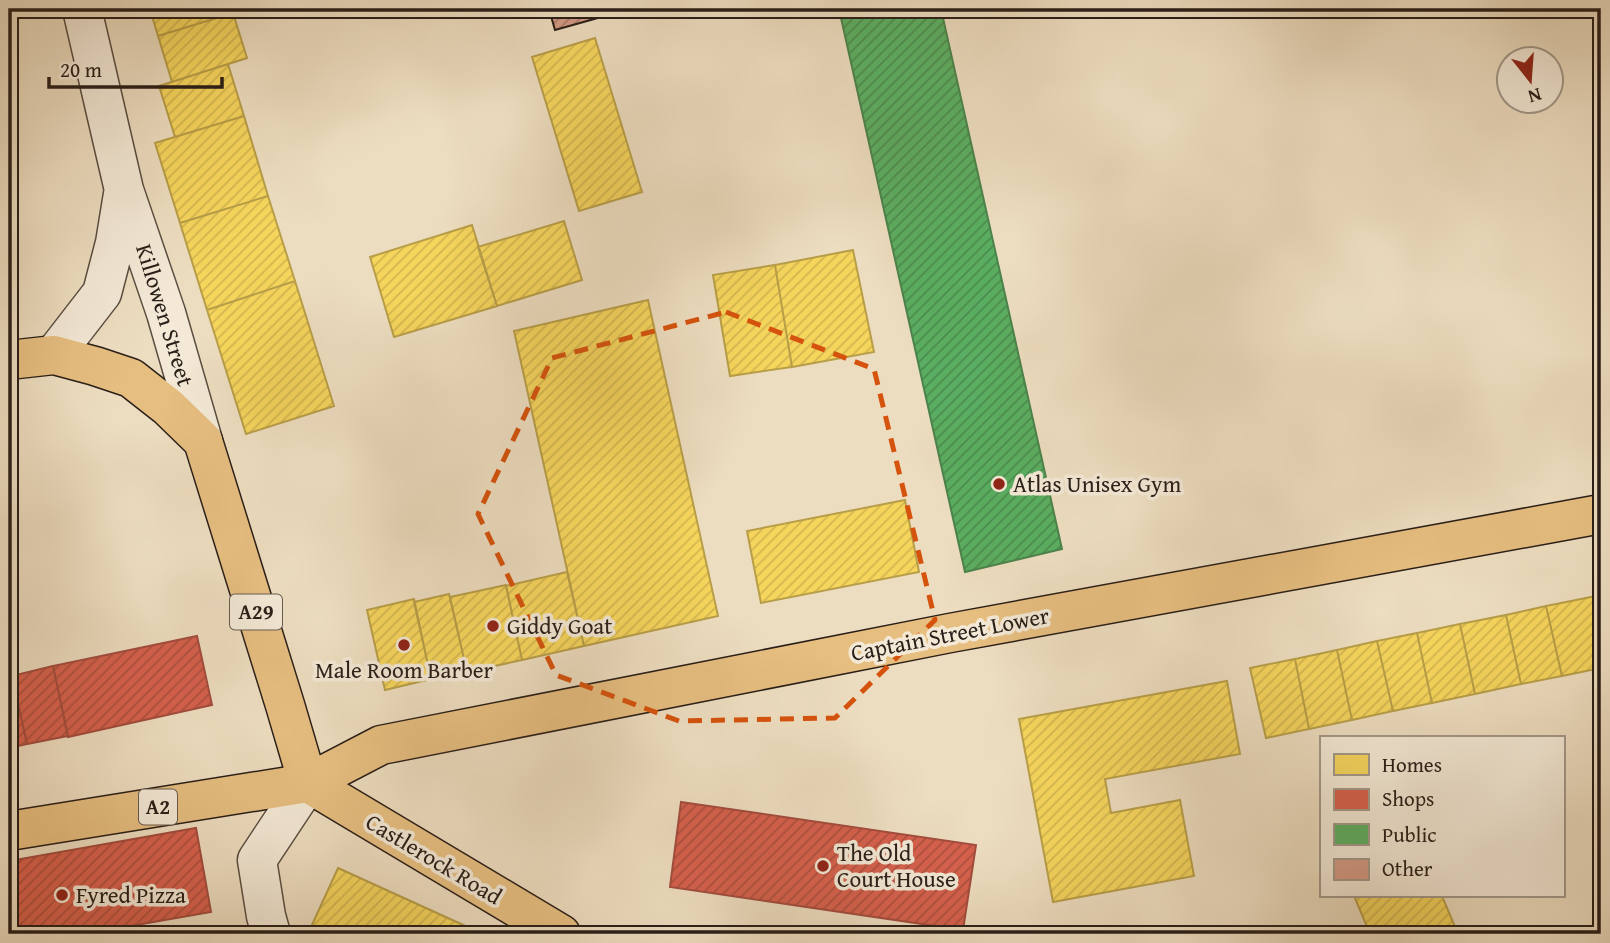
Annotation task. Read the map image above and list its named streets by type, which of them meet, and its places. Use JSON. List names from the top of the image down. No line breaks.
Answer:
{"streets":{"main road":["Killowen Street","A29","Captain Street Lower","A2","Castlerock Road"]},"crossings":[["Killowen Street","A29"],["Killowen Street","Captain Street Lower"],["Killowen Street","A2"],["Killowen Street","Castlerock Road"],["Captain Street Lower","A2"],["Captain Street Lower","Castlerock Road"],["A2","Castlerock Road"]],"places":["Atlas Unisex Gym","Giddy Goat","Male Room Barber","The Old Court House","Fyred Pizza"],"legend":["Homes","Shops","Public","Other"],"scale_bar":"20 m","north":"bottom"}
